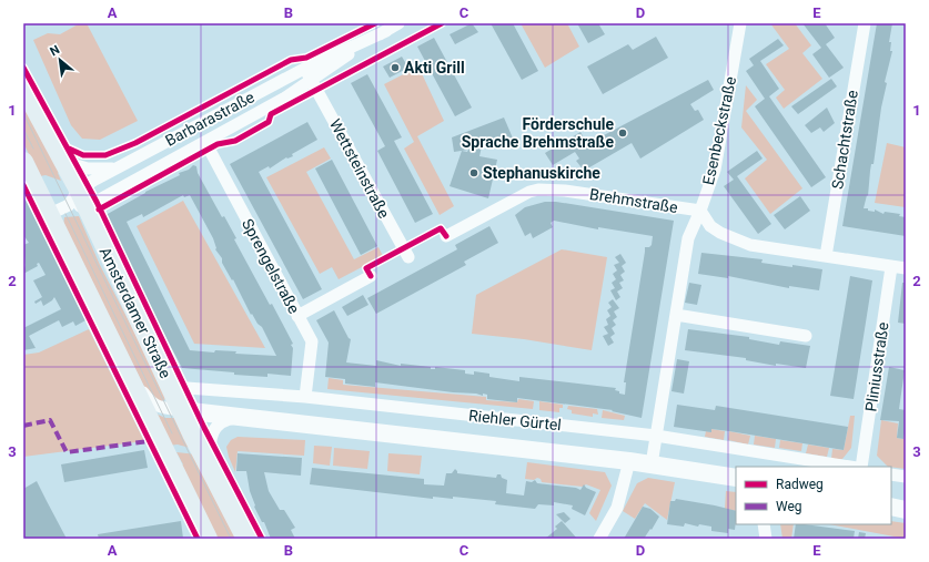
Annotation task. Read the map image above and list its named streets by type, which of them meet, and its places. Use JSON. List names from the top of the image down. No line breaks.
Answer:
{"streets":{"main road":["Amsterdamer Straße"],"street":["Barbarastraße","Esenbeckstraße","Schachtstraße","Wettsteinstraße","Brehmstraße","Sprengelstraße","Pliniusstraße","Riehler Gürtel"]},"crossings":[["Barbarastraße","Wettsteinstraße"],["Barbarastraße","Sprengelstraße"],["Barbarastraße","Amsterdamer Straße"],["Esenbeckstraße","Brehmstraße"],["Esenbeckstraße","Riehler Gürtel"],["Sprengelstraße","Riehler Gürtel"],["Amsterdamer Straße","Riehler Gürtel"]],"places":["Akti Grill","Förderschule Sprache Brehmstraße","Stephanuskirche"],"legend":["Radweg","Weg"],"north":"top left","grid":{"columns":["A","B","C","D","E"],"rows":["1","2","3"]}}
